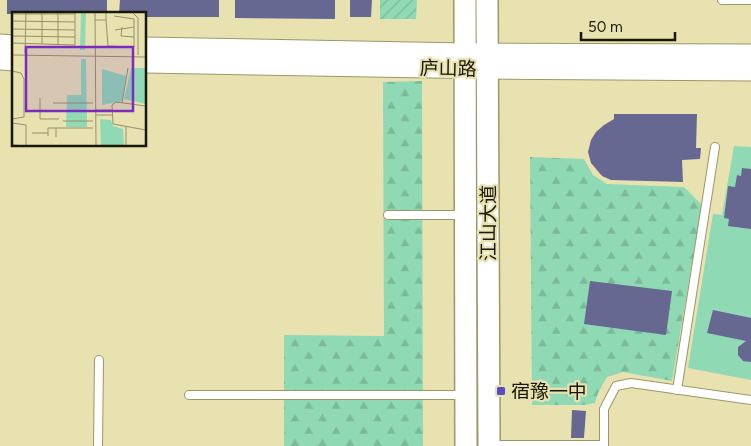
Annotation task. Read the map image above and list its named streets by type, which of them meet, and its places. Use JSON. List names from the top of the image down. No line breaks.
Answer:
{"streets":{"main road":["江山大道"],"street":["庐山路"]},"crossings":[["庐山路","江山大道"]],"places":{"transit":["宿豫一中"]},"scale_bar":"50 m"}
